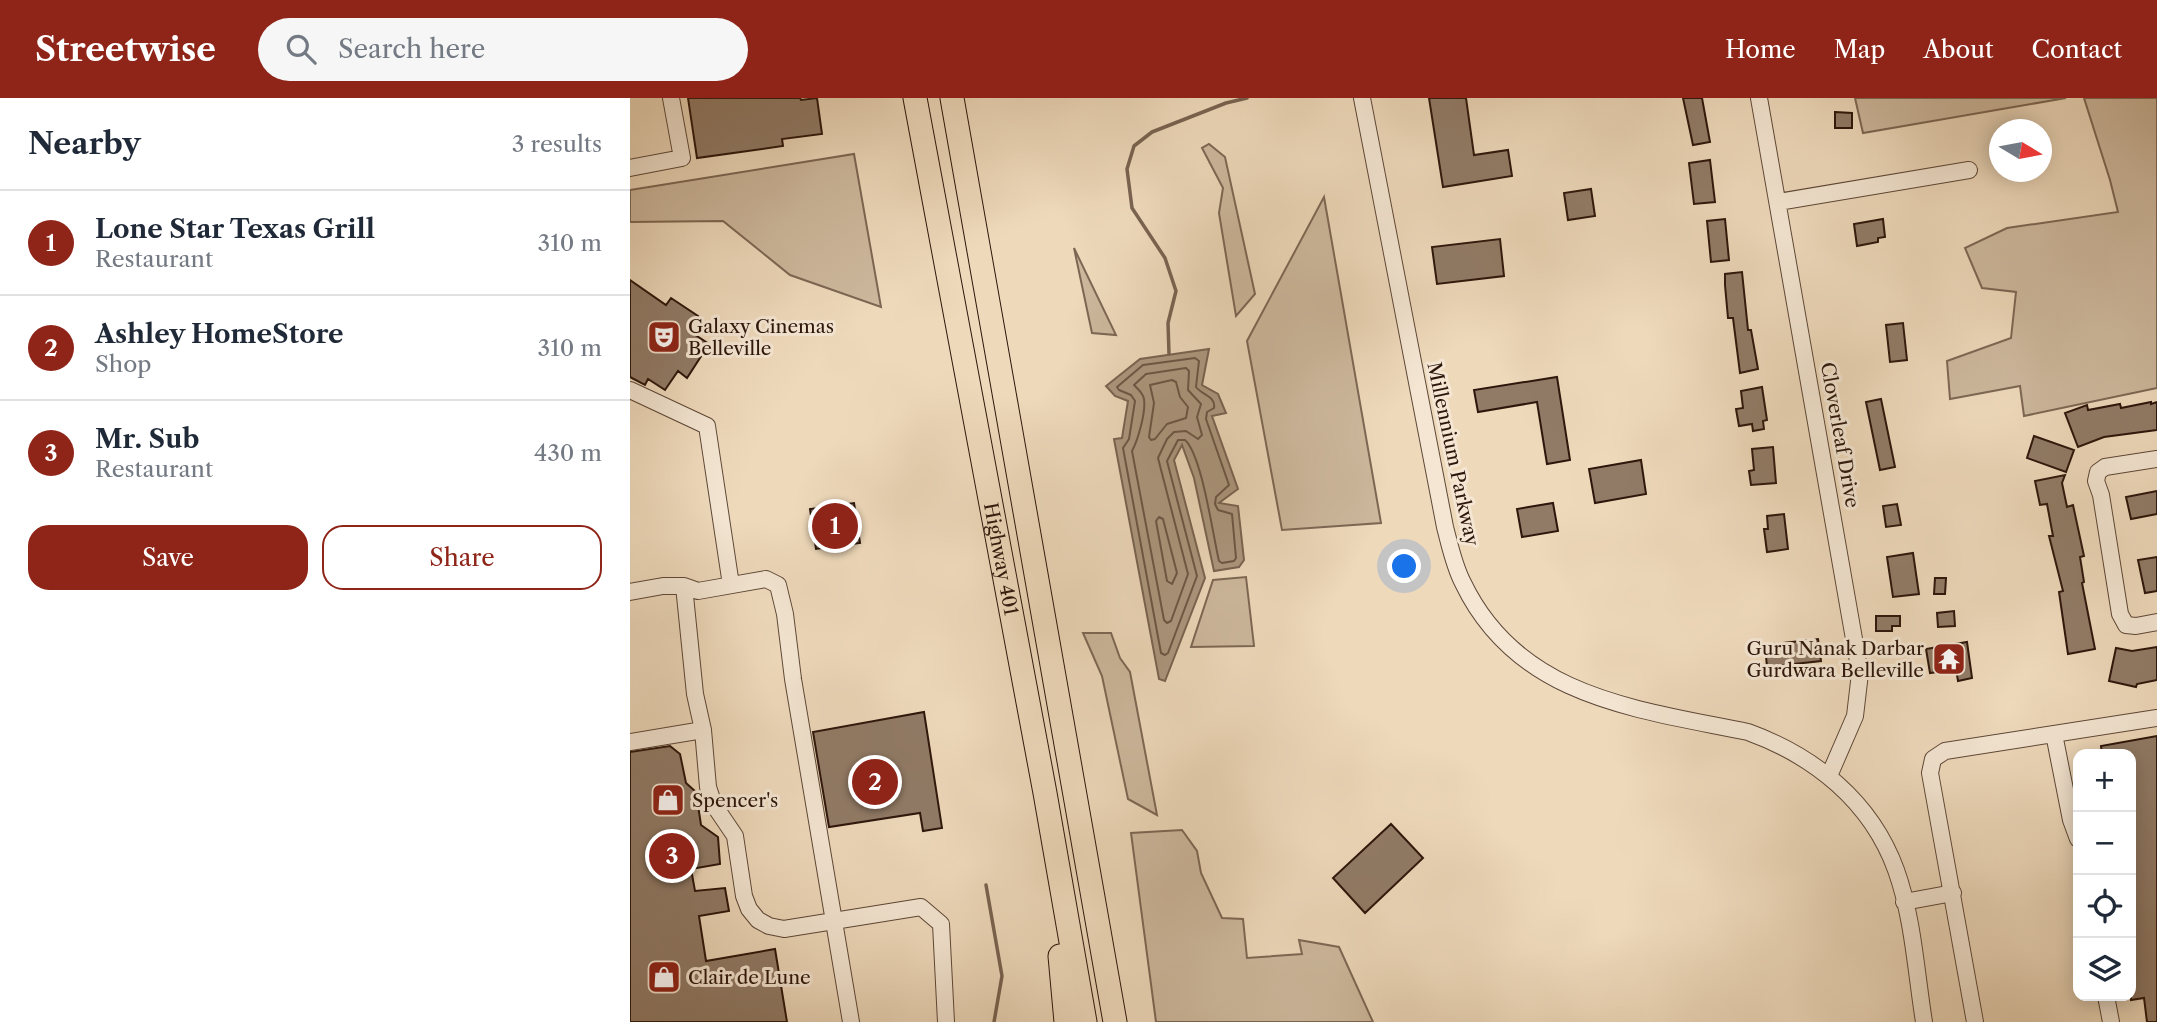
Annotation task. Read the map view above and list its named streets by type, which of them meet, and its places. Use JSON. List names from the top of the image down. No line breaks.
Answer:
{"streets":{"highway":["Highway 401"],"street":["Cloverleaf Drive","Millennium Parkway"]},"crossings":[["Cloverleaf Drive","Millennium Parkway"]],"places":{"theatre":["Galaxy Cinemas Belleville"],"temple":["Guru Nanak Darbar Gurdwara Belleville"],"shop":["Spencer's","Clair de Lune"]},"north":"right","page":{"header":"Streetwise","search":"Search here","nav":["Home","Map","About","Contact"],"heading":["Nearby","3 results"],"list":[{"mark":"1","name":"Lone Star Texas Grill","note":"Restaurant","value":"310 m"},{"mark":"2","name":"Ashley HomeStore","note":"Shop","value":"310 m"},{"mark":"3","name":"Mr. Sub","note":"Restaurant","value":"430 m"}],"pins":["1","2","3"],"buttons":["Save","Share"],"map_buttons":["+","−"]}}
